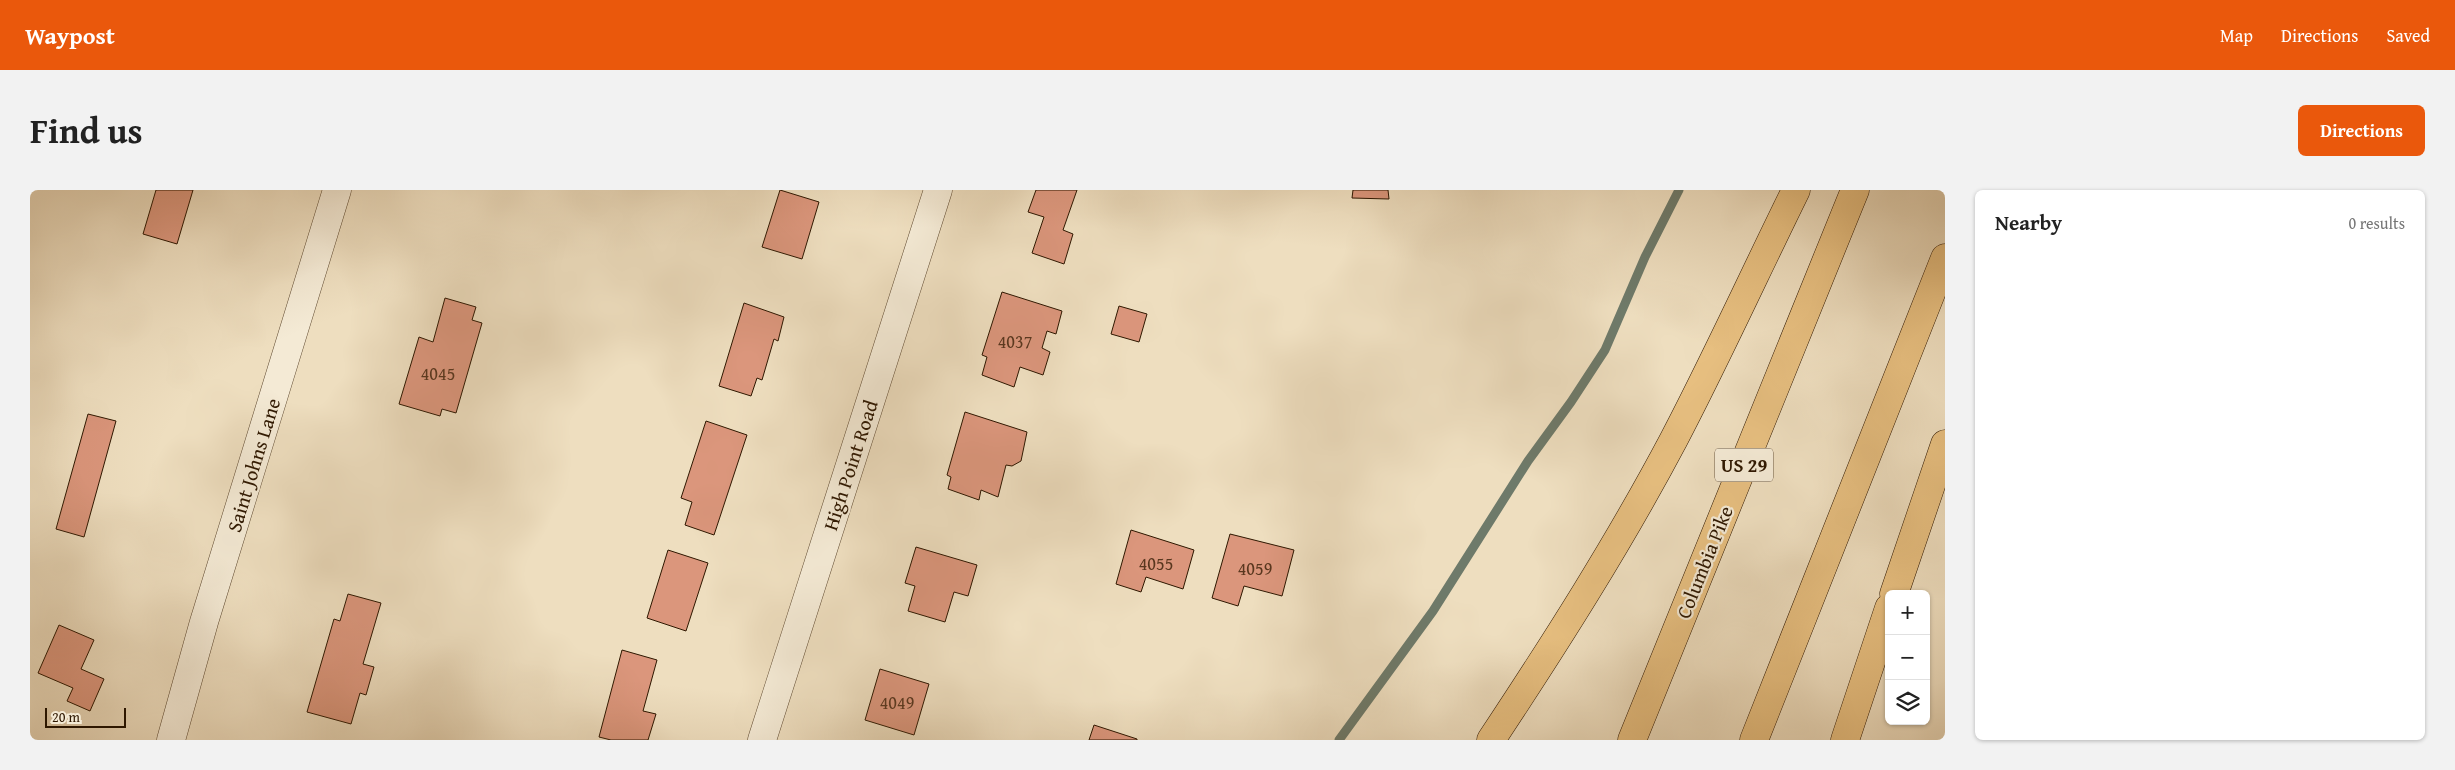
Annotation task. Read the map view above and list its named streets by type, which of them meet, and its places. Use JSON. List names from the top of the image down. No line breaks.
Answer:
{"streets":{"highway":["US 29","Columbia Pike"],"street":["Saint Johns Lane","High Point Road"]},"house_numbers":["4037","4045","4055","4059","4049"],"scale_bar":"20 m","page":{"header":"Waypost","nav":["Map","Directions","Saved"],"title":"Find us","buttons":"Directions","heading":["Nearby","0 results"],"map_buttons":["+","−"],"scale":"20 m"}}
